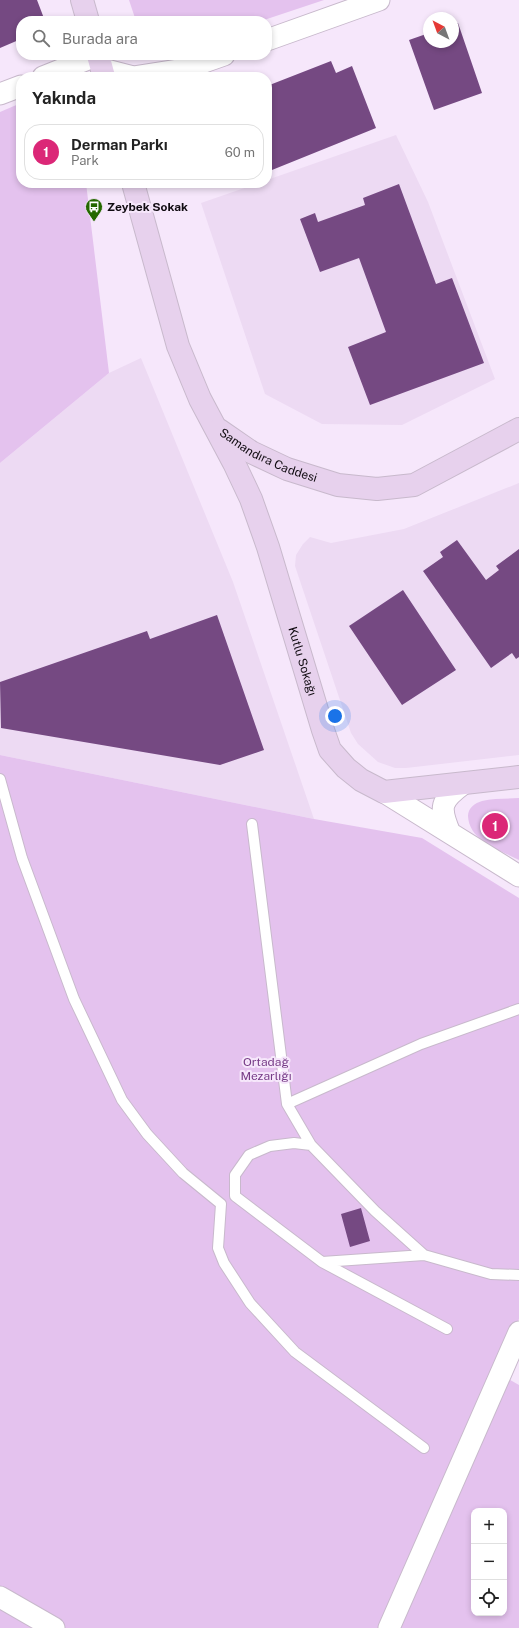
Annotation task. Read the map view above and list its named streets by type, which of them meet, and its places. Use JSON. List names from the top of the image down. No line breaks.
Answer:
{"streets":{"main road":["Samandıra Caddesi","Kutlu Sokağı"]},"crossings":[["Samandıra Caddesi","Kutlu Sokağı"]],"parks":["Ortadağ Mezarlığı"],"places":{"bus stop":["Zeybek Sokak"]},"north":"top left","page":{"search":"Burada ara","heading":"Yakında","list":[{"mark":"1","name":"Derman Parkı","note":"Park","value":"60 m"}],"pins":"1","map_buttons":["+","−"]}}
